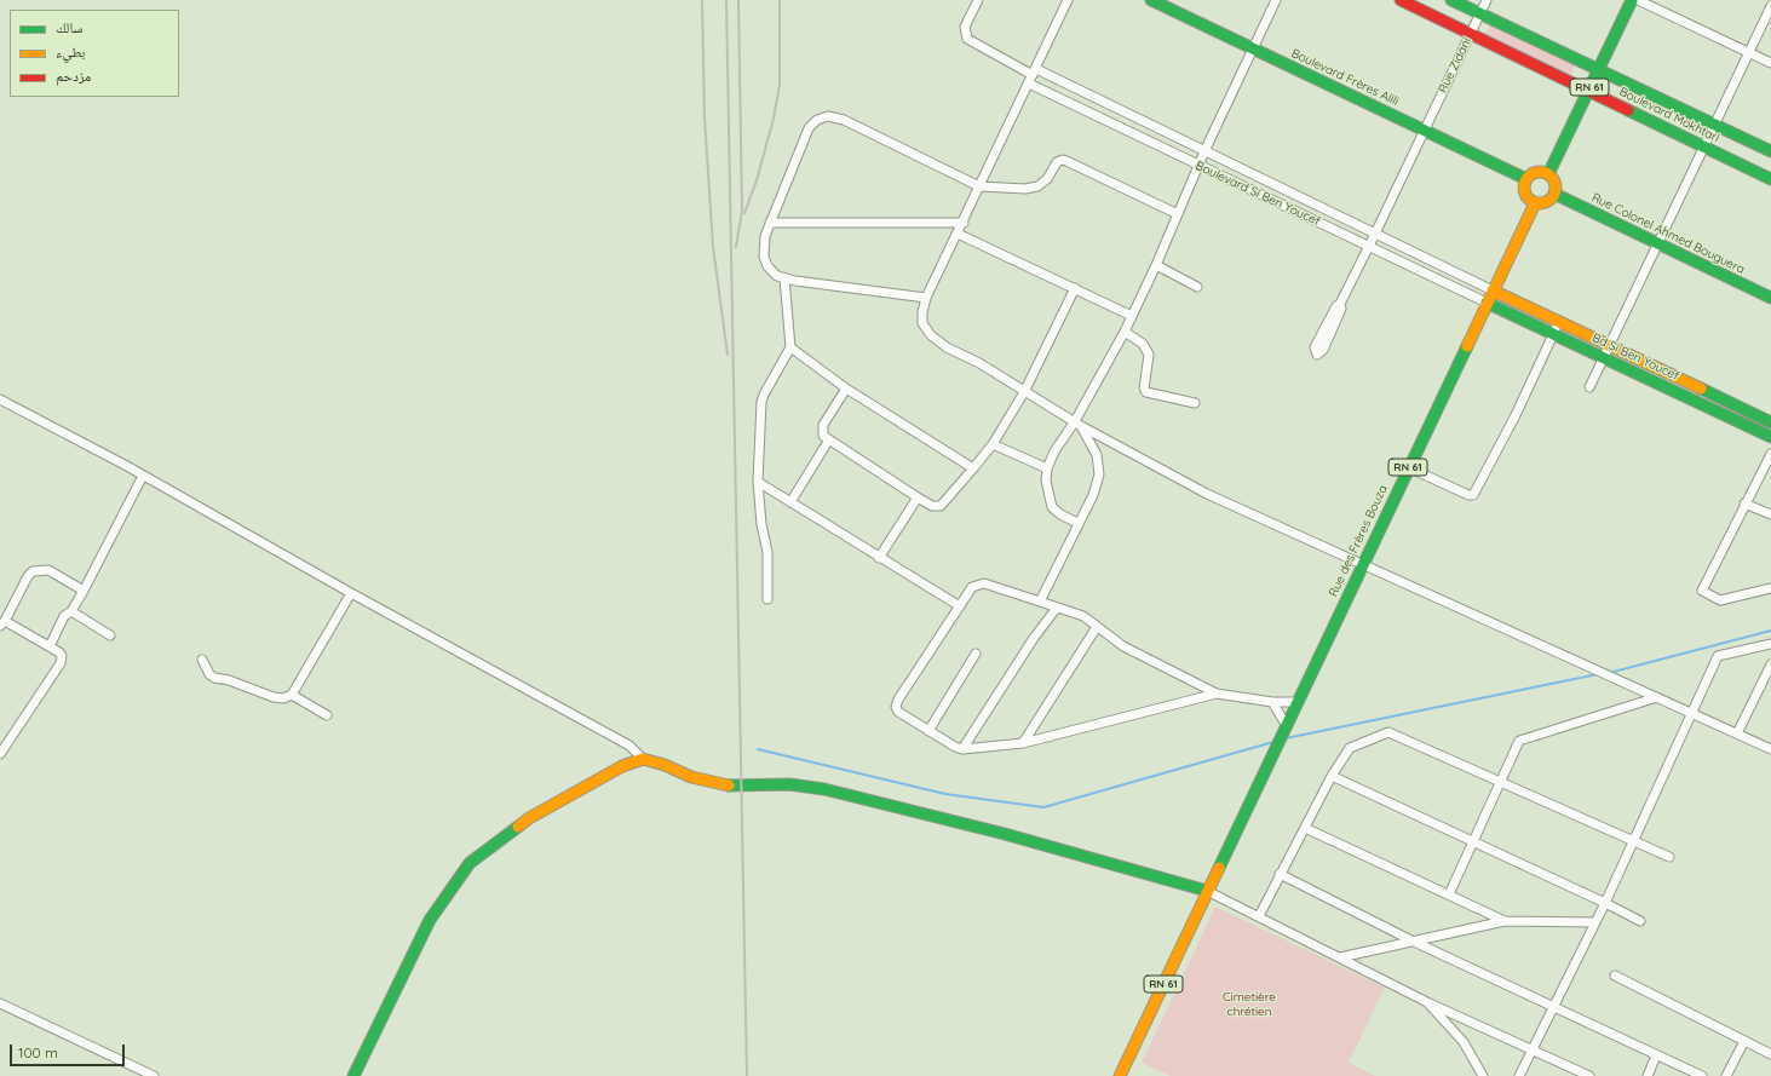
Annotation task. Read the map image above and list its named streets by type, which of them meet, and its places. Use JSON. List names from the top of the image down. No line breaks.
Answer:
{"streets":{"main road":["Boulevard Frères Alili","RN 61","Boulevard Mokhtari","Rue Colonel Ahmed Bouguera","Bd Si Ben Youcef","Rue des Frères Bouza"],"street":["Rue Zidani","Boulevard Si Ben Youcef"]},"crossings":[["Rue Zidani","Boulevard Frères Alili"],["Rue Zidani","Boulevard Mokhtari"],["Rue Zidani","Boulevard Si Ben Youcef"],["Boulevard Frères Alili","RN 61"],["Boulevard Frères Alili","Rue Colonel Ahmed Bouguera"],["Boulevard Frères Alili","Rue des Frères Bouza"],["RN 61","Boulevard Mokhtari"],["RN 61","Rue Colonel Ahmed Bouguera"],["RN 61","Rue des Frères Bouza"],["Boulevard Si Ben Youcef","Bd Si Ben Youcef"],["Boulevard Si Ben Youcef","Rue des Frères Bouza"],["Rue Colonel Ahmed Bouguera","Rue des Frères Bouza"],["Bd Si Ben Youcef","Rue des Frères Bouza"]],"parks":["Cimetière chrétien"],"legend":["سالك","بطيء","مزدحم"],"scale_bar":"100 m"}
